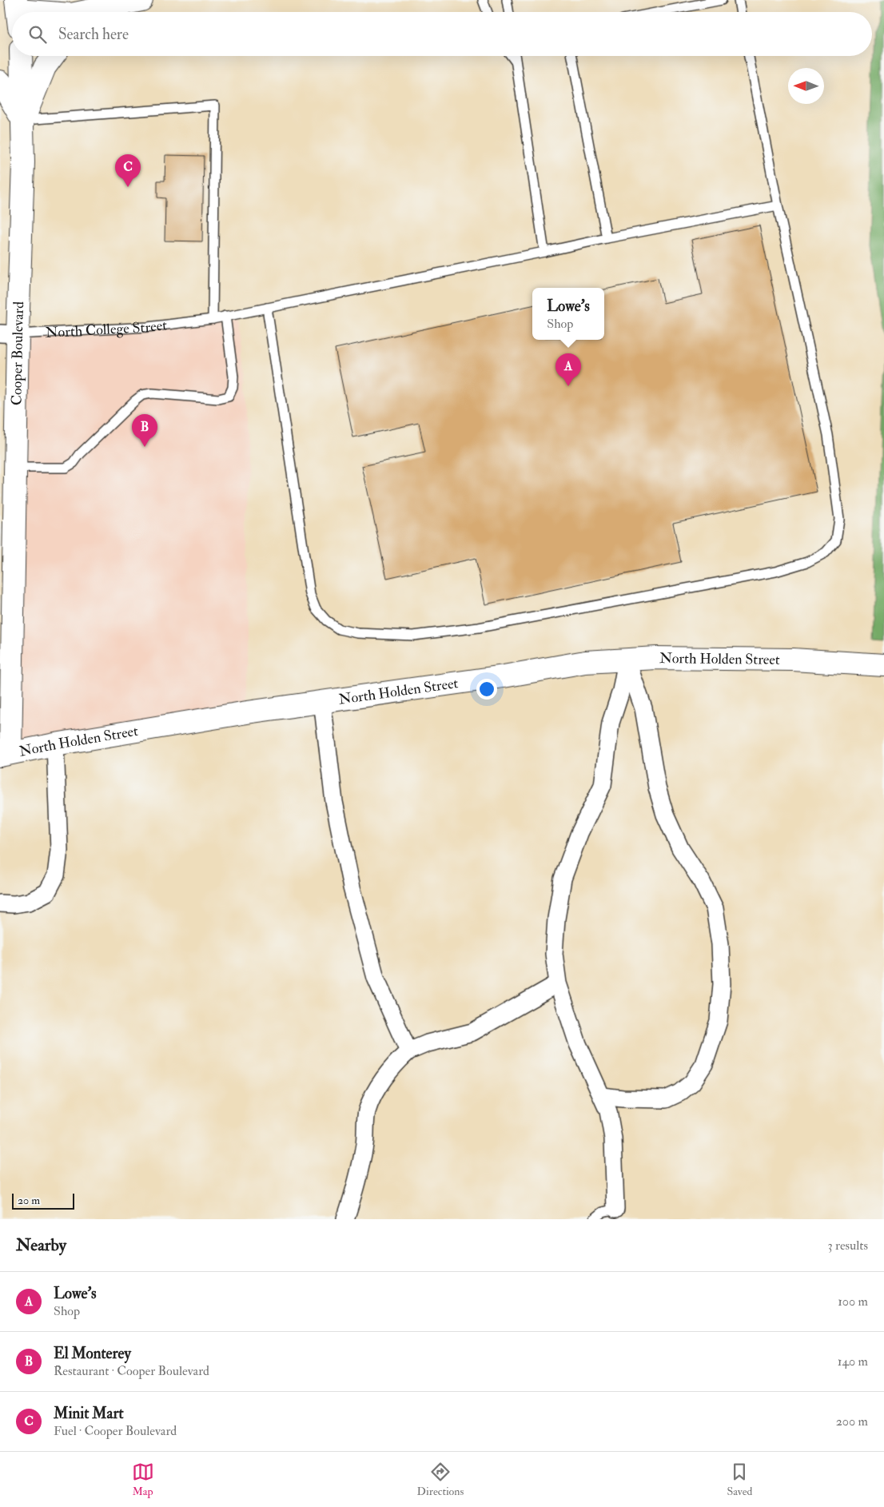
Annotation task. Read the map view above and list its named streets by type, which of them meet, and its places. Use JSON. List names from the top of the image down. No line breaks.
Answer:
{"streets":{"main road":["Cooper Boulevard","North Holden Street"],"lane":["North College Street"]},"crossings":[["North College Street","Cooper Boulevard"],["Cooper Boulevard","North Holden Street"]],"scale_bar":"20 m","north":"left","page":{"search":"Search here","pins":["C","A","B"],"popup":["Lowe's","Shop"],"scale":"20 m","heading":["Nearby","3 results"],"list":[{"mark":"A","name":"Lowe's","note":"Shop","value":"100 m"},{"mark":"B","name":"El Monterey","note":"Restaurant · Cooper Boulevard","value":"140 m"},{"mark":"C","name":"Minit Mart","note":"Fuel · Cooper Boulevard","value":"200 m"}],"nav":["Map","Directions","Saved"]}}
